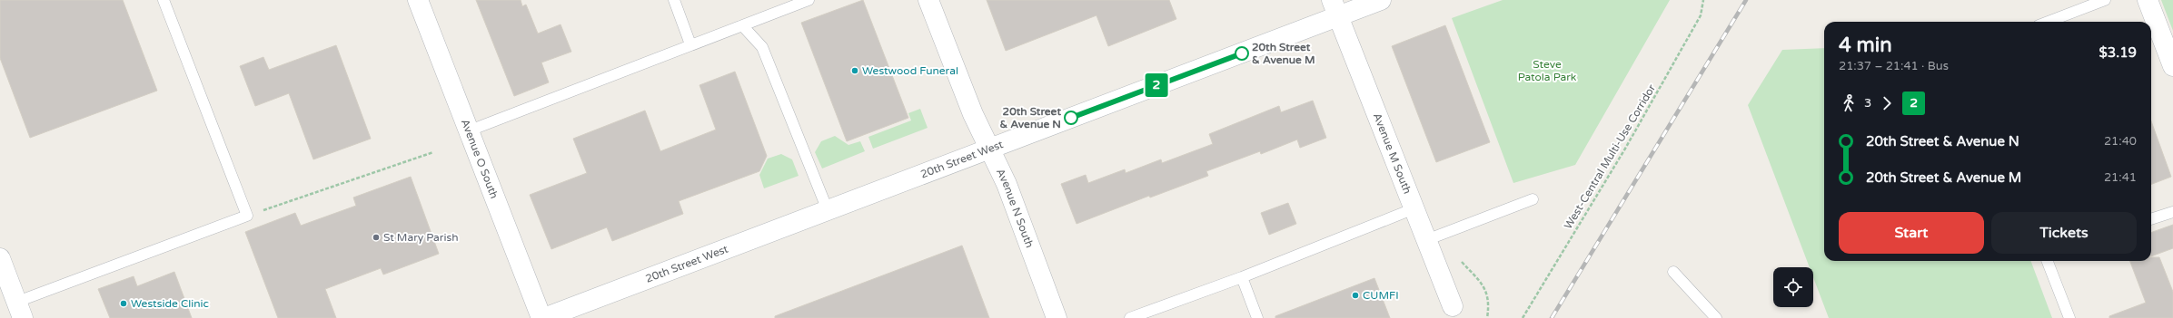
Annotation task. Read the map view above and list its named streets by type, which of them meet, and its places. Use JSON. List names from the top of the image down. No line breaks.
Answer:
{"streets":{"street":["Avenue M South","Avenue O South","20th Street West","Avenue N South"],"path":["West-Central Multi-Use Corridor"]},"crossings":[["Avenue M South","20th Street West"],["Avenue O South","20th Street West"],["20th Street West","Avenue N South"]],"parks":["Steve Patola Park"],"places":["20th Street & Avenue M","Westwood Funeral","20th Street & Avenue N","St Mary Parish","CUMFI","Westside Clinic"],"lines":["bus line 2"],"page":{"on_map":"2","heading":["4 min","21:37 – 21:41 · Bus","$3.19"],"legs":["3","2"],"list":[{"name":"20th Street & Avenue N","value":"21:40"},{"name":"20th Street & Avenue M","value":"21:41"}],"buttons":["Start","Tickets"]}}
